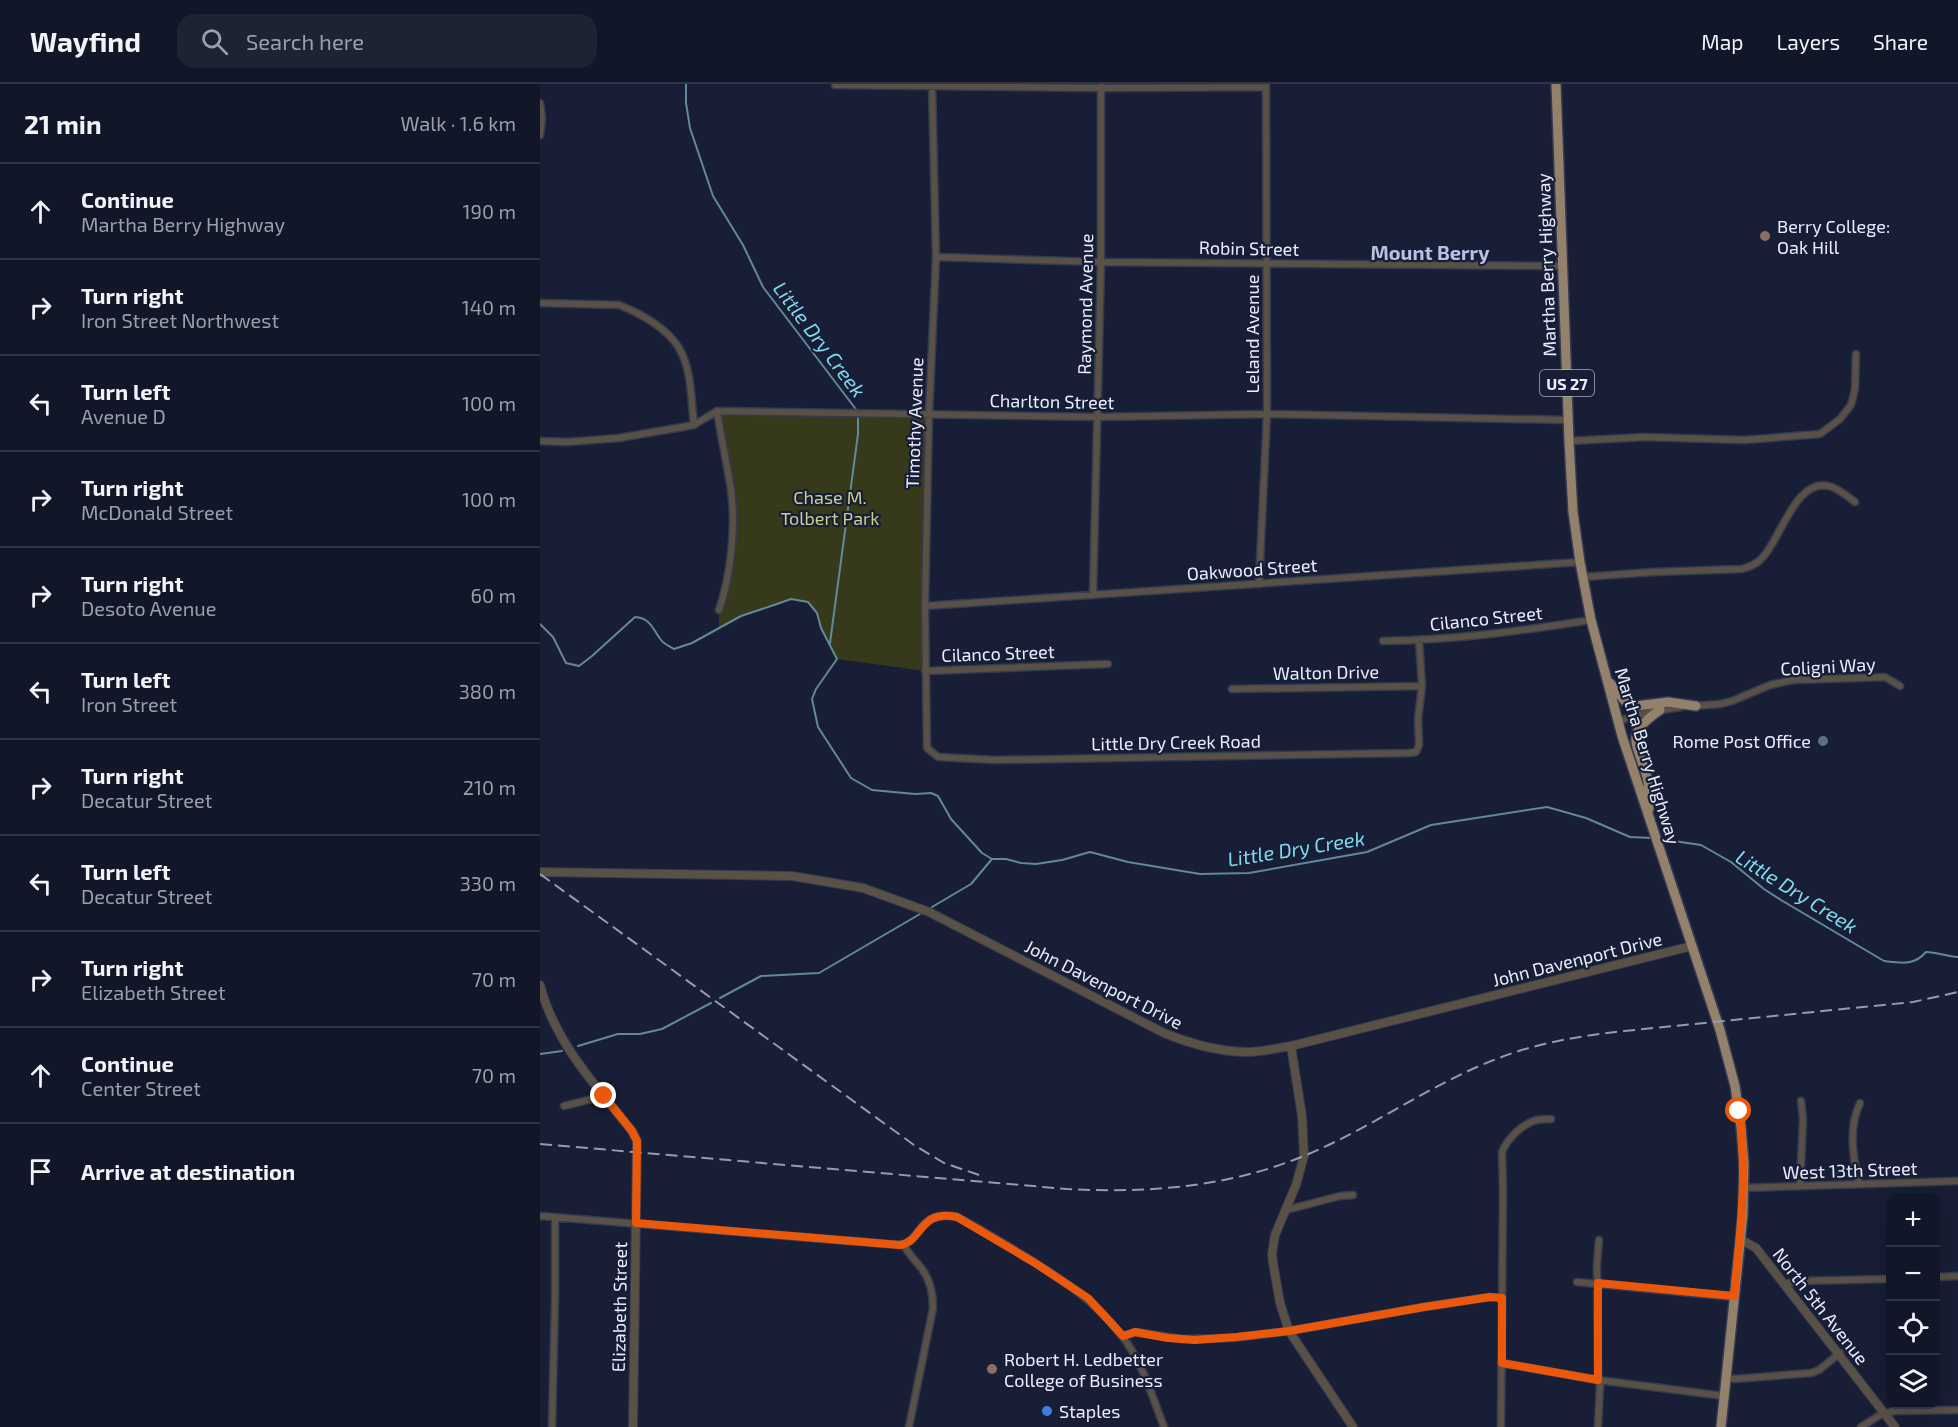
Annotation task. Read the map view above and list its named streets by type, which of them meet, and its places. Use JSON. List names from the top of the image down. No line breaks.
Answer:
{"streets":{"main road":["Martha Berry Highway","US 27"],"street":["Robin Street","Raymond Avenue","Leland Avenue","Charlton Street","Timothy Avenue","Oakwood Street","Cilanco Street","Coligni Way","Walton Drive","Little Dry Creek Road","John Davenport Drive","West 13th Street","North 5th Avenue","Elizabeth Street"]},"crossings":[["Robin Street","Martha Berry Highway"],["Robin Street","Raymond Avenue"],["Robin Street","Leland Avenue"],["Robin Street","Timothy Avenue"],["Martha Berry Highway","Charlton Street"],["Martha Berry Highway","Oakwood Street"],["Martha Berry Highway","Cilanco Street"],["Martha Berry Highway","Coligni Way"],["Martha Berry Highway","John Davenport Drive"],["Martha Berry Highway","West 13th Street"],["Martha Berry Highway","North 5th Avenue"],["Raymond Avenue","Charlton Street"],["Raymond Avenue","Oakwood Street"],["Leland Avenue","Charlton Street"],["Leland Avenue","Oakwood Street"],["Charlton Street","Timothy Avenue"],["Timothy Avenue","Oakwood Street"],["Timothy Avenue","Cilanco Street"],["Timothy Avenue","Little Dry Creek Road"],["Walton Drive","Little Dry Creek Road"]],"districts":["Mount Berry"],"water":["Little Dry Creek"],"parks":["Chase M. Tolbert Park"],"places":["Berry College: Oak Hill","Rome Post Office","Robert H. Ledbetter College of Business","Staples"],"page":{"header":"Wayfind","search":"Search here","nav":["Map","Layers","Share"],"heading":["21 min","Walk · 1.6 km"],"list":[["Continue","Martha Berry Highway","190 m"],["Turn right","Iron Street Northwest","140 m"],["Turn left","Avenue D","100 m"],["Turn right","McDonald Street","100 m"],["Turn right","Desoto Avenue","60 m"],["Turn left","Iron Street","380 m"],["Turn right","Decatur Street","210 m"],["Turn left","Decatur Street","330 m"],["Turn right","Elizabeth Street","70 m"],["Continue","Center Street","70 m"],"Arrive at destination"],"map_buttons":["+","−"]}}
